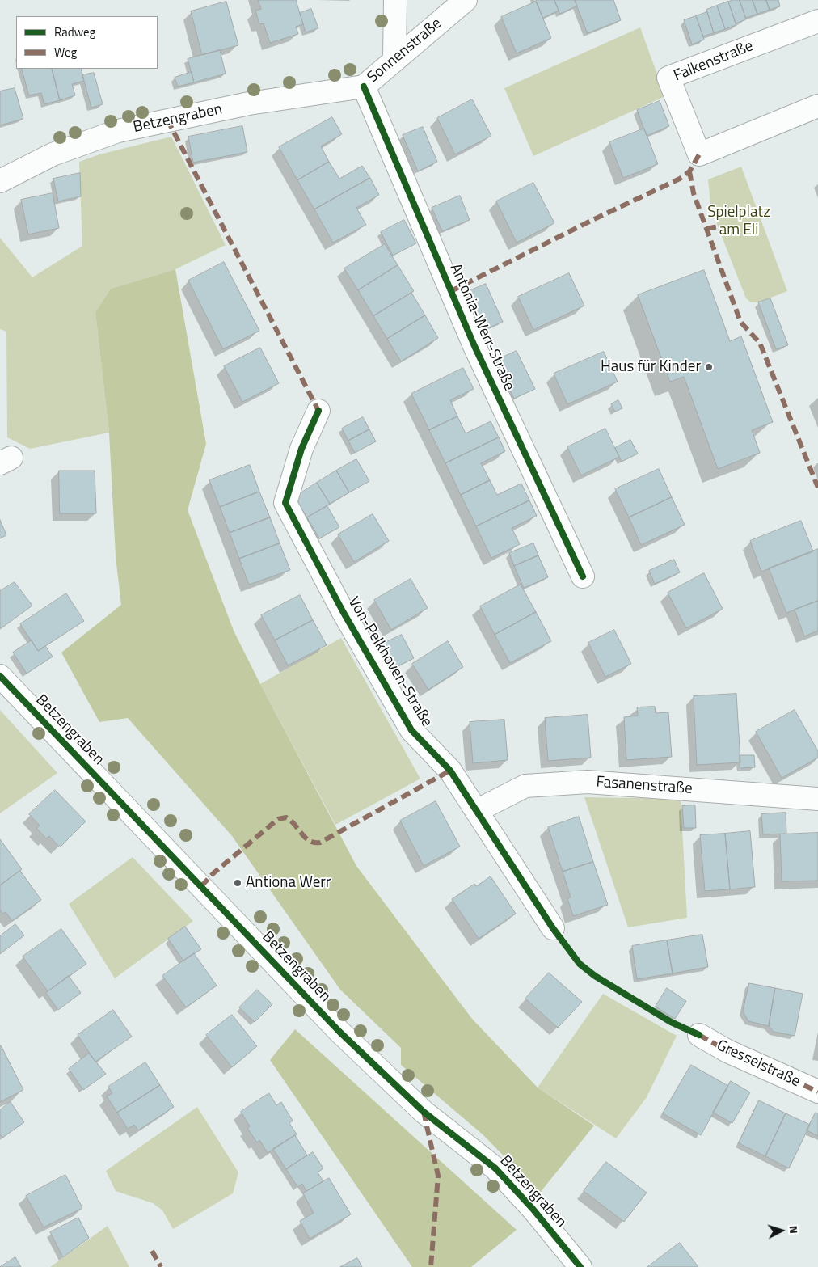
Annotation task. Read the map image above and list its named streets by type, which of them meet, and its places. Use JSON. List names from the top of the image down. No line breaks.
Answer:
{"streets":{"street":["Sonnenstraße","Falkenstraße","Betzengraben","Antonia-Werr-Straße","Von-Pelkhoven-Straße","Fasanenstraße","Gresselstraße"]},"crossings":[["Sonnenstraße","Betzengraben"],["Sonnenstraße","Antonia-Werr-Straße"],["Betzengraben","Antonia-Werr-Straße"],["Von-Pelkhoven-Straße","Fasanenstraße"]],"parks":["Spielplatz am Eli"],"places":["Haus für Kinder","Antiona Werr"],"legend":["Radweg","Weg"],"north":"right"}
